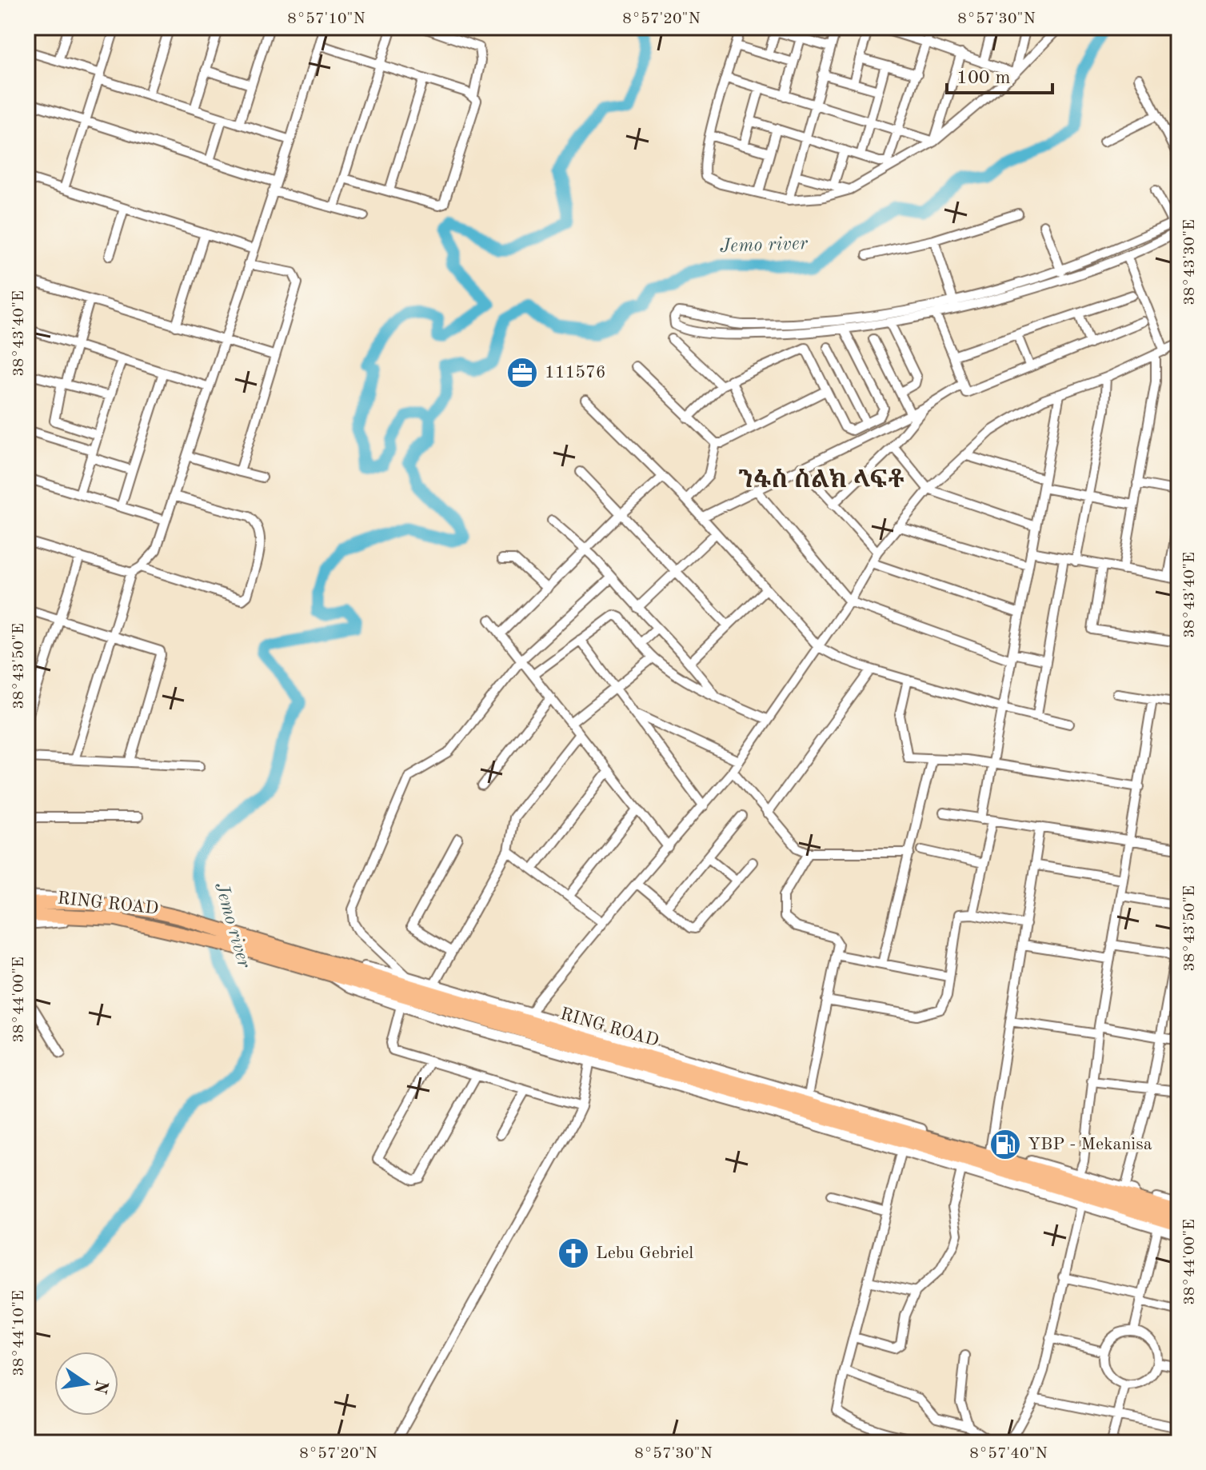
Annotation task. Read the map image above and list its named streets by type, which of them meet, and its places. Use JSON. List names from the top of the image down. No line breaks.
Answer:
{"streets":{"highway":["RING ROAD"]},"districts":["ንፋስ ስልክ ላፍቶ"],"water":["Jemo river"],"places":{"office":["111576"],"fuel station":["YBP - Mekanisa"],"church":["Lebu Gebriel"]},"scale_bar":"100 m","north":"right","coordinates":["8°57'10\"N","8°57'20\"N","8°57'30\"N","38°43'30\"E","38°43'40\"E","38°43'50\"E","38°44'00\"E","38°44'10\"E","8°57'40\"N"]}
